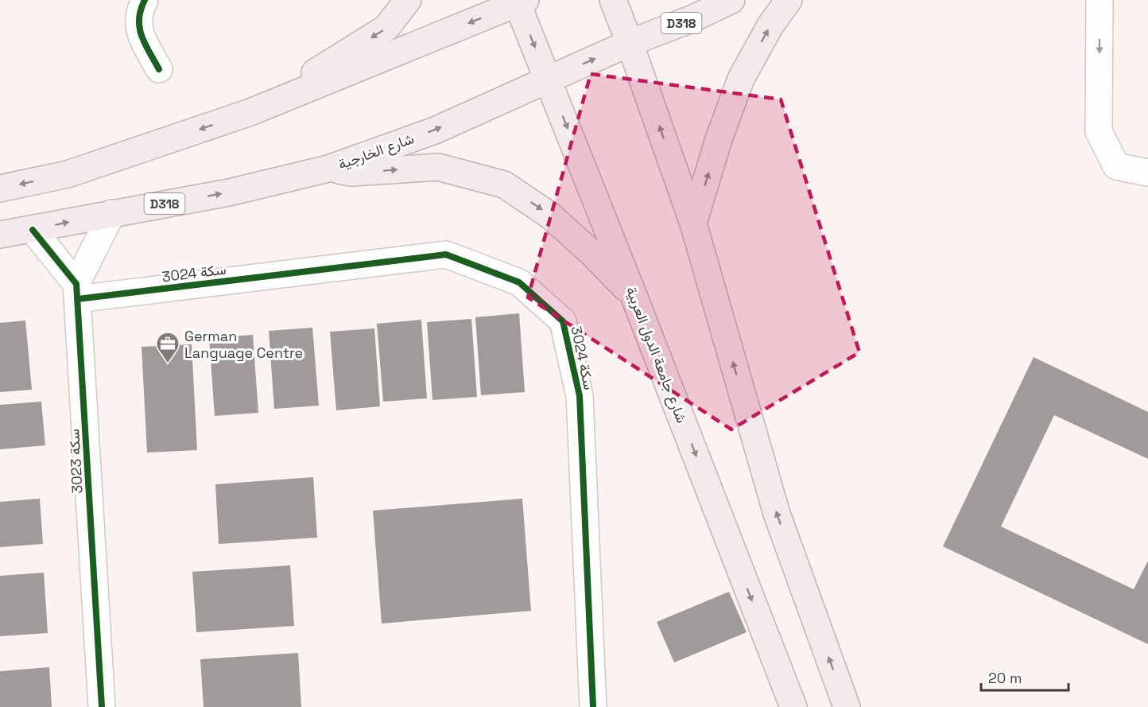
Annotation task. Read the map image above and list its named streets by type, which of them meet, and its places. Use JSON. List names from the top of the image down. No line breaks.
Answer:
{"streets":{"main road":["D318","شارع الخارجية","شارع جامعة الدول العربية"],"street":["سكة 3024","سكة 3023"]},"crossings":[["شارع الخارجية","شارع جامعة الدول العربية"],["سكة 3024","سكة 3023"]],"places":{"office":["German Language Centre"]},"scale_bar":"20 m"}
